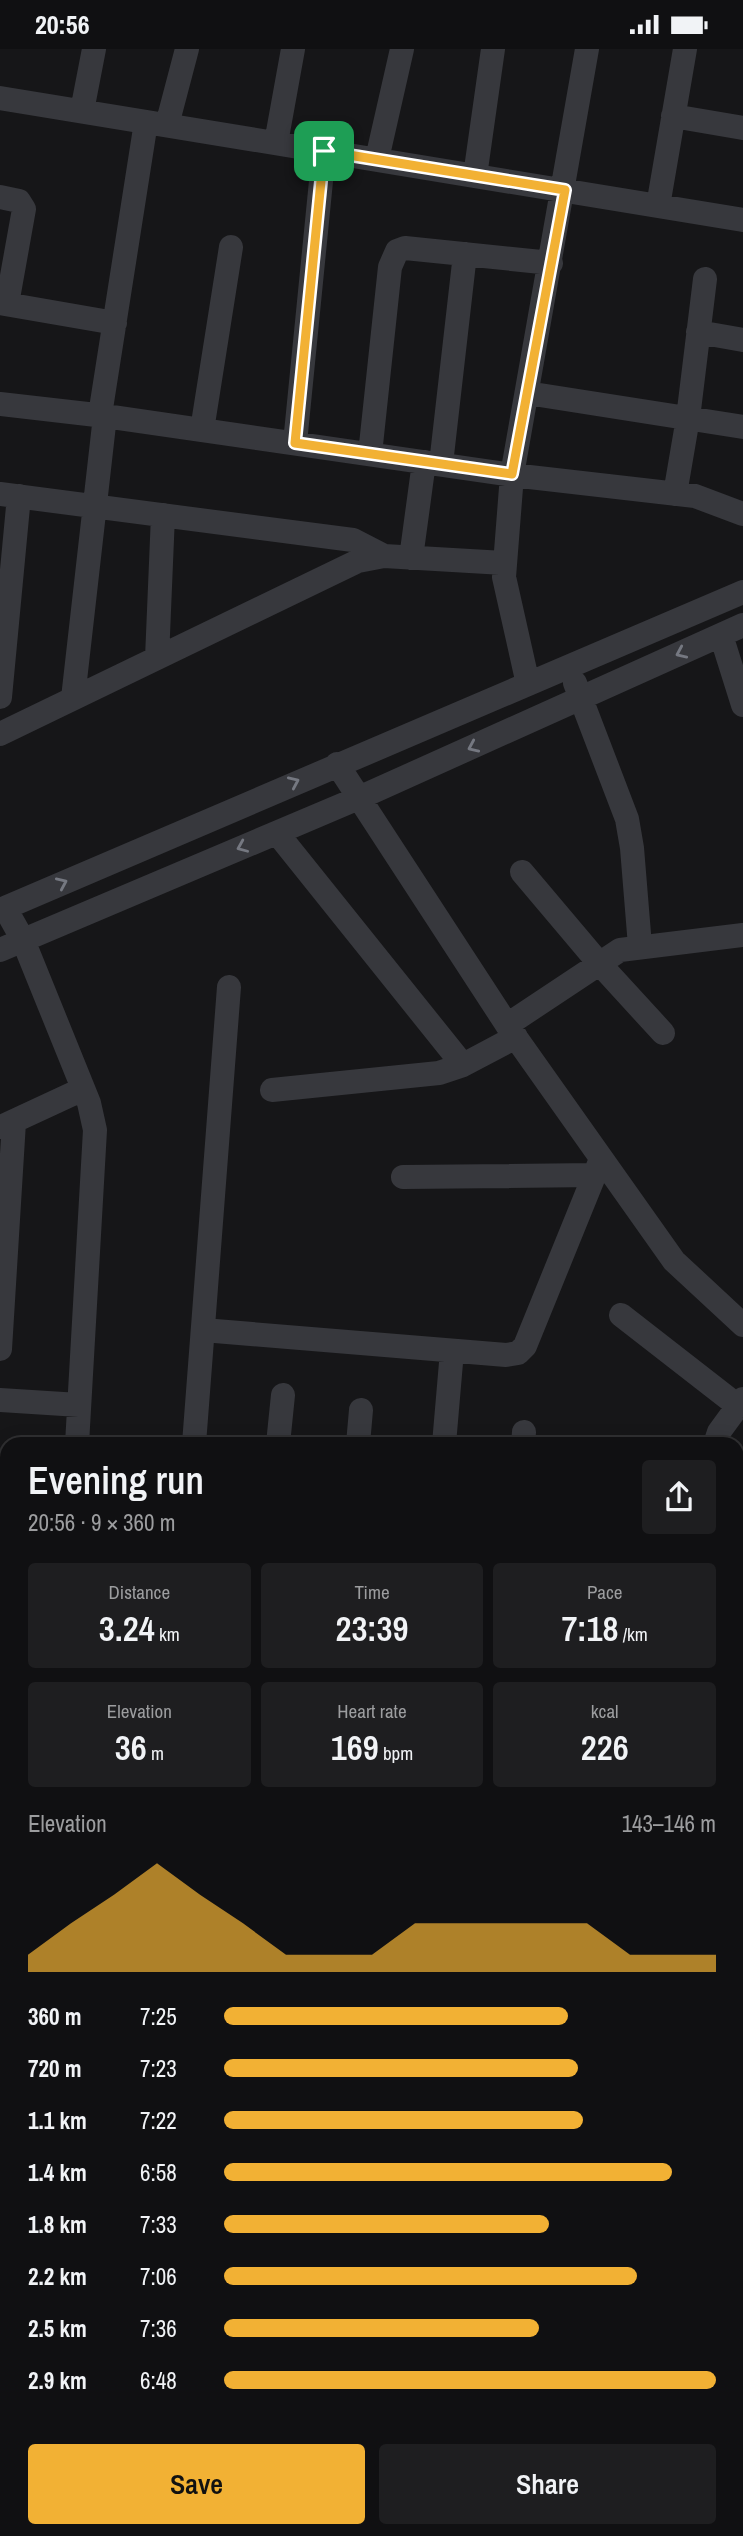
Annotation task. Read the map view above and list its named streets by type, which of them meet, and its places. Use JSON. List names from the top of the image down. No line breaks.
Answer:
{"page":{"status":"20:56","heading":["Evening run","20:56 · 9 × 360 m"],"stats":[["Distance","3.24 km"],["Time","23:39"],["Pace","7:18 /km"],["Elevation","36 m"],["Heart rate","169 bpm"],["kcal","226"]],"chart":["Elevation","143–146 m"],"list":[{"name":"360 m","note":"7:25"},{"name":"720 m","note":"7:23"},{"name":"1.1 km","note":"7:22"},{"name":"1.4 km","note":"6:58"},{"name":"1.8 km","note":"7:33"},{"name":"2.2 km","note":"7:06"},{"name":"2.5 km","note":"7:36"},{"name":"2.9 km","note":"6:48"}],"buttons":["Save","Share"]}}
